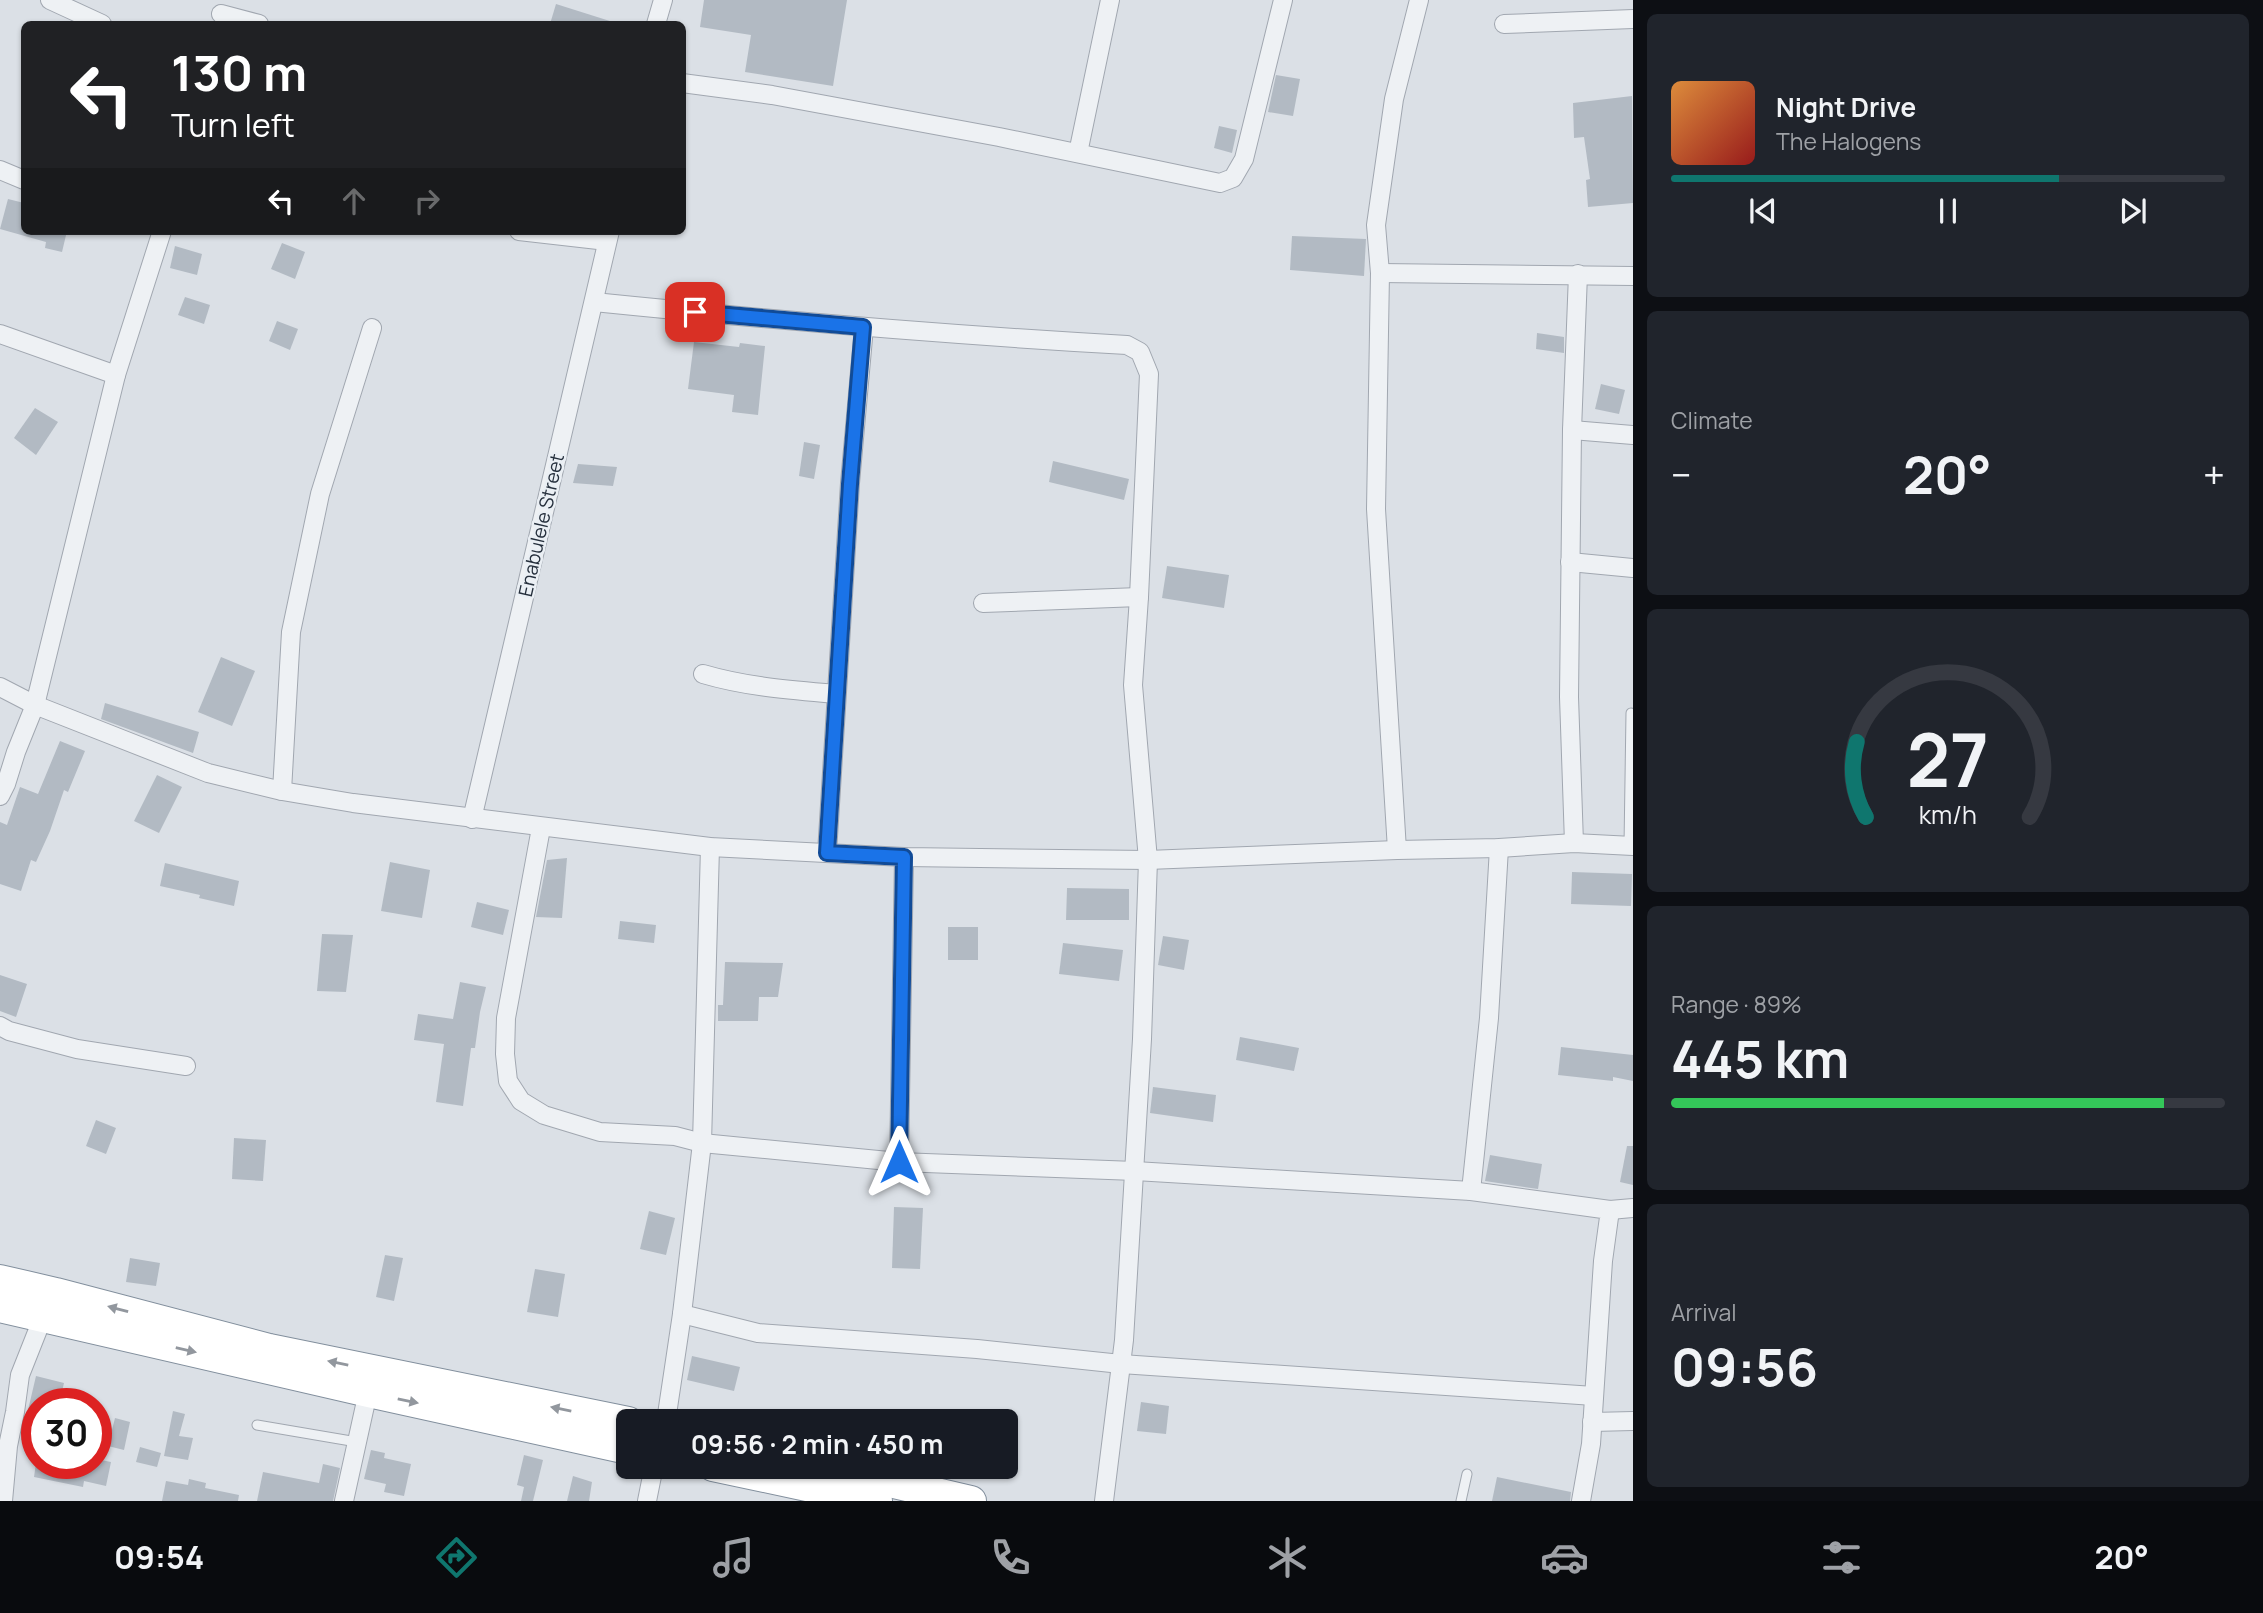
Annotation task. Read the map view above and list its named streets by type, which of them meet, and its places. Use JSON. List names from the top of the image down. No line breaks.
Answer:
{"streets":{"street":["Enabulele Street"]},"page":{"turn":["130 m","Turn left"],"song":["Night Drive","The Halogens"],"tile":["Climate",["Range · 89%","445 km"],["Arrival","09:56"]],"heat":["−","20°","+"],"limit":"30","trip":"09:56 · 2 min · 450 m","tabs":["09:54","20°"],"gauge":["27","km/h"]}}
